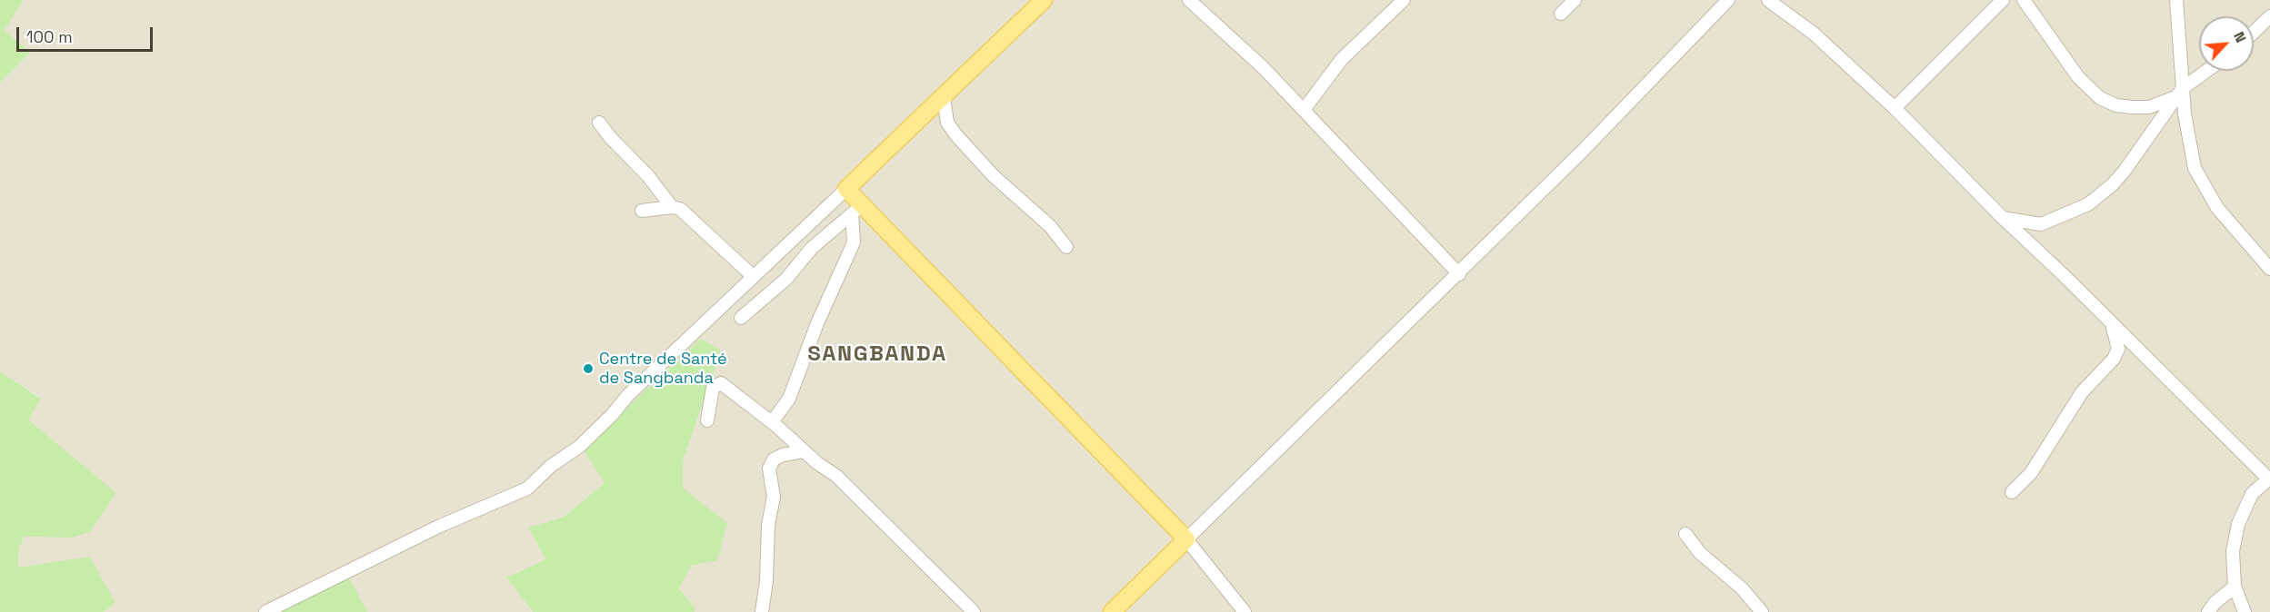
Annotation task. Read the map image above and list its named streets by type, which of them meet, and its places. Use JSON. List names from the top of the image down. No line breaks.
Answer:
{"districts":["SANGBANDA"],"places":["Centre de Santé de Sangbanda"],"scale_bar":"100 m","north":"top right"}
